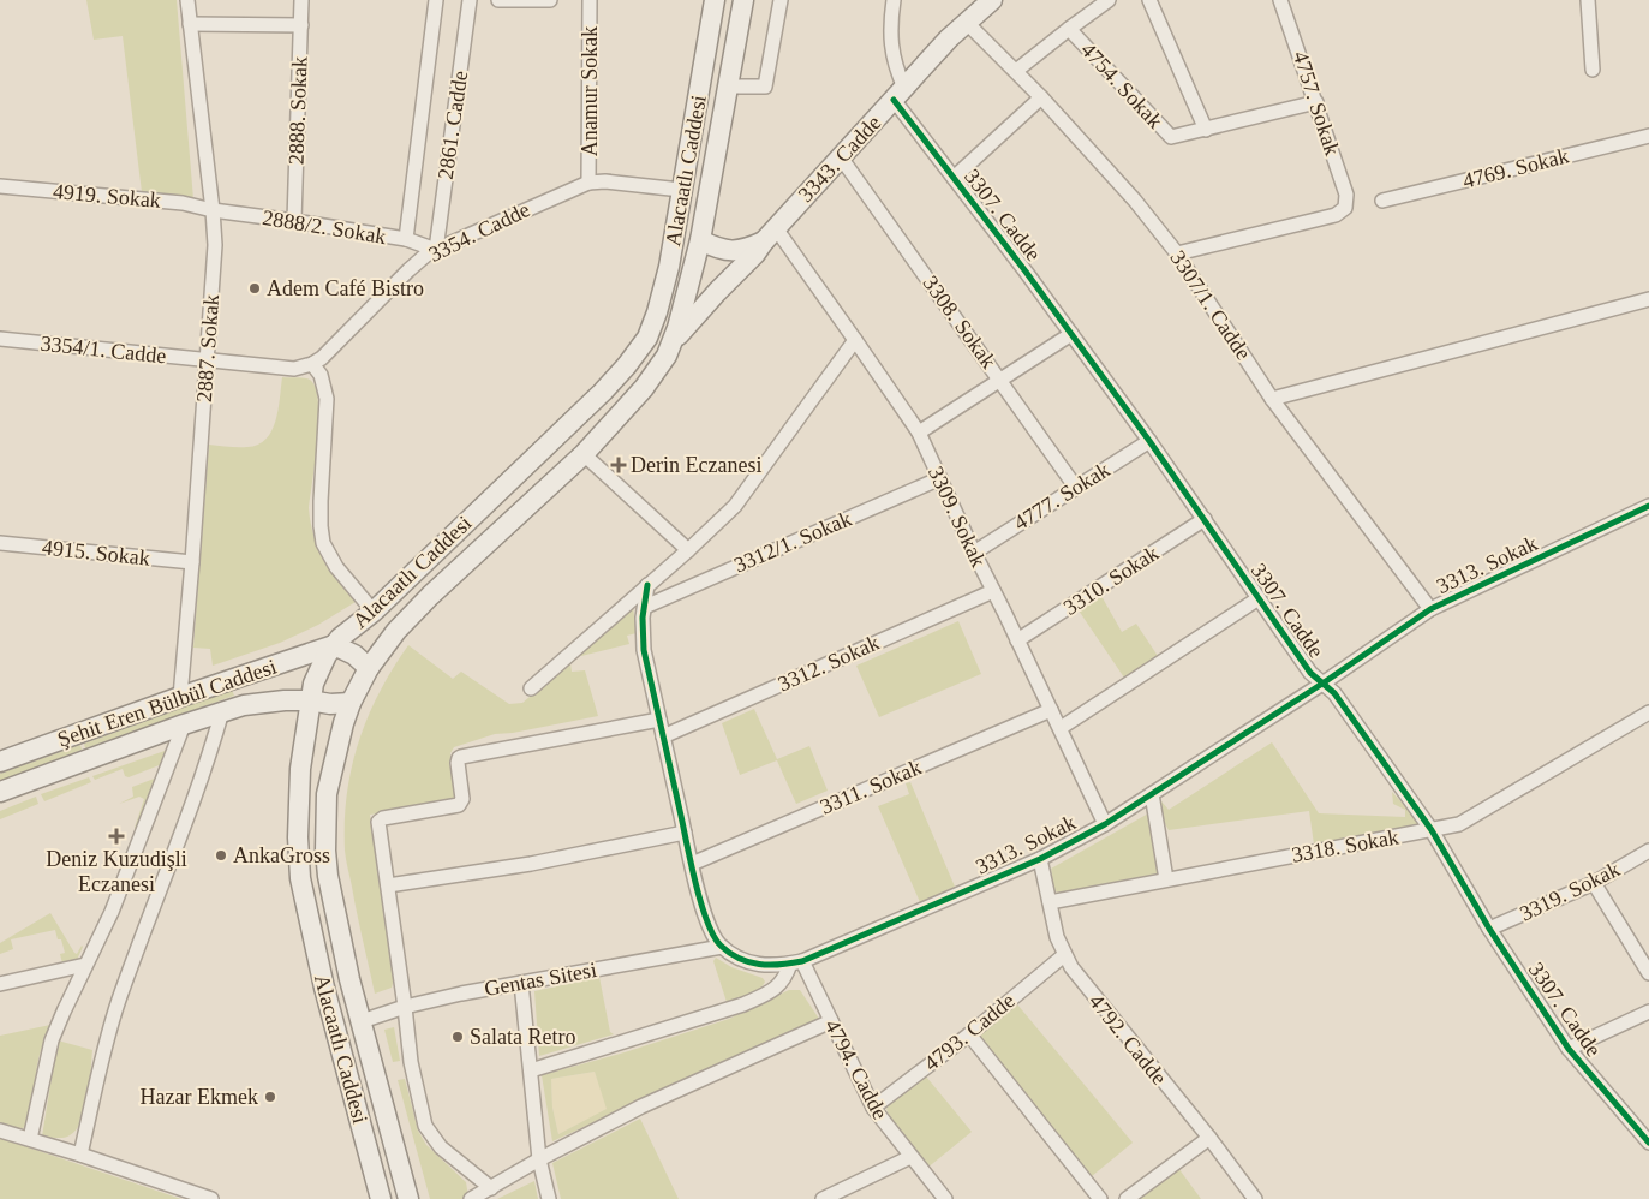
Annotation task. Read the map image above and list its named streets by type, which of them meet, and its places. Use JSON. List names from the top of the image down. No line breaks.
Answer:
{"streets":{"main road":["3343. Cadde","Alacaatlı Caddesi","Şehit Eren Bülbül Caddesi"],"street":["4754. Sokak","Anamur Sokak","4757. Sokak","2888. Sokak","2861. Cadde","4769. Sokak","4919. Sokak","3307. Cadde","2888/2. Sokak","3354. Cadde","3307/1. Cadde","3308. Sokak","2887. Sokak","3354/1. Cadde","4777. Sokak","3309. Sokak","3312/1. Sokak","4915. Sokak","3313. Sokak","3310. Sokak","3312. Sokak","3311. Sokak","3318. Sokak","3319. Sokak","Gentas Sitesi","4793. Cadde","4792. Cadde","4794. Cadde"]},"crossings":[["4754. Sokak","4757. Sokak"],["Anamur Sokak","3354. Cadde"],["4757. Sokak","3307/1. Cadde"],["2888. Sokak","2888/2. Sokak"],["2861. Cadde","2888/2. Sokak"],["2861. Cadde","3354. Cadde"],["3343. Cadde","Alacaatlı Caddesi"],["3343. Cadde","3307. Cadde"],["3343. Cadde","3307/1. Cadde"],["3343. Cadde","3308. Sokak"],["3343. Cadde","3309. Sokak"],["Alacaatlı Caddesi","3354. Cadde"],["Alacaatlı Caddesi","Şehit Eren Bülbül Caddesi"],["Alacaatlı Caddesi","Gentas Sitesi"],["4919. Sokak","2888/2. Sokak"],["4919. Sokak","2887. Sokak"],["3307. Cadde","4777. Sokak"],["3307. Cadde","3313. Sokak"],["3307. Cadde","3310. Sokak"],["3307. Cadde","3318. Sokak"],["3307. Cadde","3319. Sokak"],["2888/2. Sokak","3354. Cadde"],["2888/2. Sokak","2887. Sokak"],["3307/1. Cadde","3313. Sokak"],["3308. Sokak","4777. Sokak"],["2887. Sokak","3354/1. Cadde"],["2887. Sokak","4915. Sokak"],["2887. Sokak","Şehit Eren Bülbül Caddesi"],["4777. Sokak","3309. Sokak"],["3309. Sokak","3312/1. Sokak"],["3309. Sokak","3313. Sokak"],["3309. Sokak","3310. Sokak"],["3309. Sokak","3312. Sokak"],["3309. Sokak","3311. Sokak"],["3313. Sokak","Gentas Sitesi"],["3313. Sokak","4792. Cadde"],["3313. Sokak","4794. Cadde"],["3318. Sokak","4792. Cadde"],["4793. Cadde","4792. Cadde"],["4793. Cadde","4794. Cadde"]],"places":{"other":["Adem Café Bistro","AnkaGross","Salata Retro","Hazar Ekmek"],"health":["Derin Eczanesi","Deniz Kuzudişli Eczanesi"]}}
